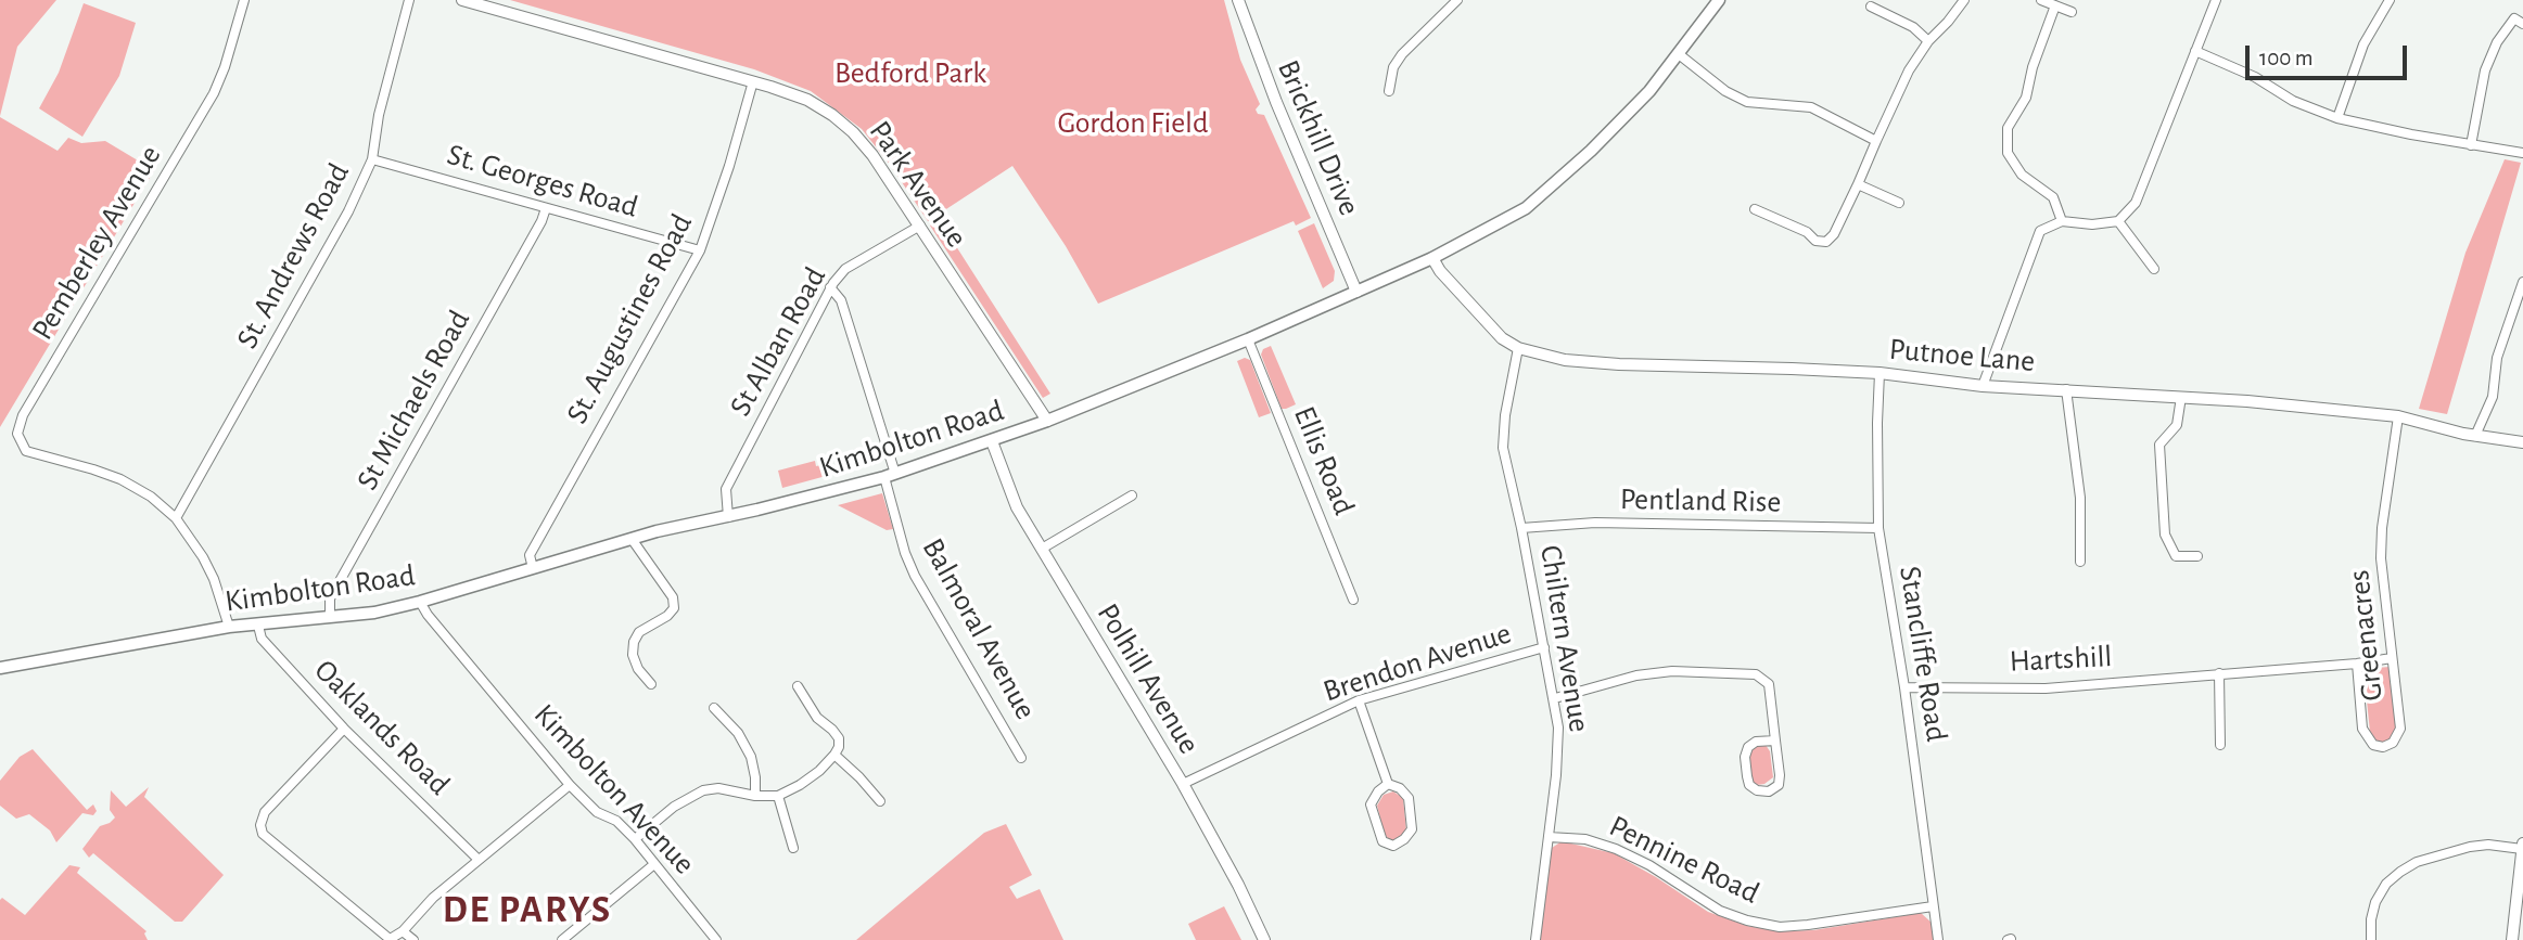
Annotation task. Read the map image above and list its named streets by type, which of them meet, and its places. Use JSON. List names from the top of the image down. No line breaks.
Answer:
{"streets":{"main road":["Kimbolton Road"],"street":["Brickhill Drive","St. Georges Road","Park Avenue","Pemberley Avenue","St. Andrews Road","St. Augustines Road","St Alban Road","Putnoe Lane","St Michaels Road","Ellis Road","Pentland Rise","Balmoral Avenue","Greenacres","Chiltern Avenue","Stancliffe Road","Hartshill","Brendon Avenue","Polhill Avenue","Oaklands Road","Kimbolton Avenue","Pennine Road"]},"crossings":[["Brickhill Drive","Kimbolton Road"],["St. Georges Road","St. Andrews Road"],["St. Georges Road","St. Augustines Road"],["St. Georges Road","St Michaels Road"],["Park Avenue","St. Augustines Road"],["Park Avenue","St Alban Road"],["Park Avenue","Kimbolton Road"],["Pemberley Avenue","St. Andrews Road"],["Pemberley Avenue","Kimbolton Road"],["St. Augustines Road","Kimbolton Road"],["St Alban Road","Kimbolton Road"],["St Alban Road","Balmoral Avenue"],["Putnoe Lane","Kimbolton Road"],["Putnoe Lane","Greenacres"],["Putnoe Lane","Chiltern Avenue"],["Putnoe Lane","Stancliffe Road"],["St Michaels Road","Kimbolton Road"],["Kimbolton Road","Ellis Road"],["Kimbolton Road","Balmoral Avenue"],["Kimbolton Road","Polhill Avenue"],["Kimbolton Road","Oaklands Road"],["Kimbolton Road","Kimbolton Avenue"],["Pentland Rise","Chiltern Avenue"],["Pentland Rise","Stancliffe Road"],["Greenacres","Hartshill"],["Chiltern Avenue","Brendon Avenue"],["Chiltern Avenue","Pennine Road"],["Stancliffe Road","Hartshill"],["Stancliffe Road","Pennine Road"],["Brendon Avenue","Polhill Avenue"]],"districts":["DE PARYS"],"parks":["Bedford Park","Gordon Field"],"scale_bar":"100 m"}
